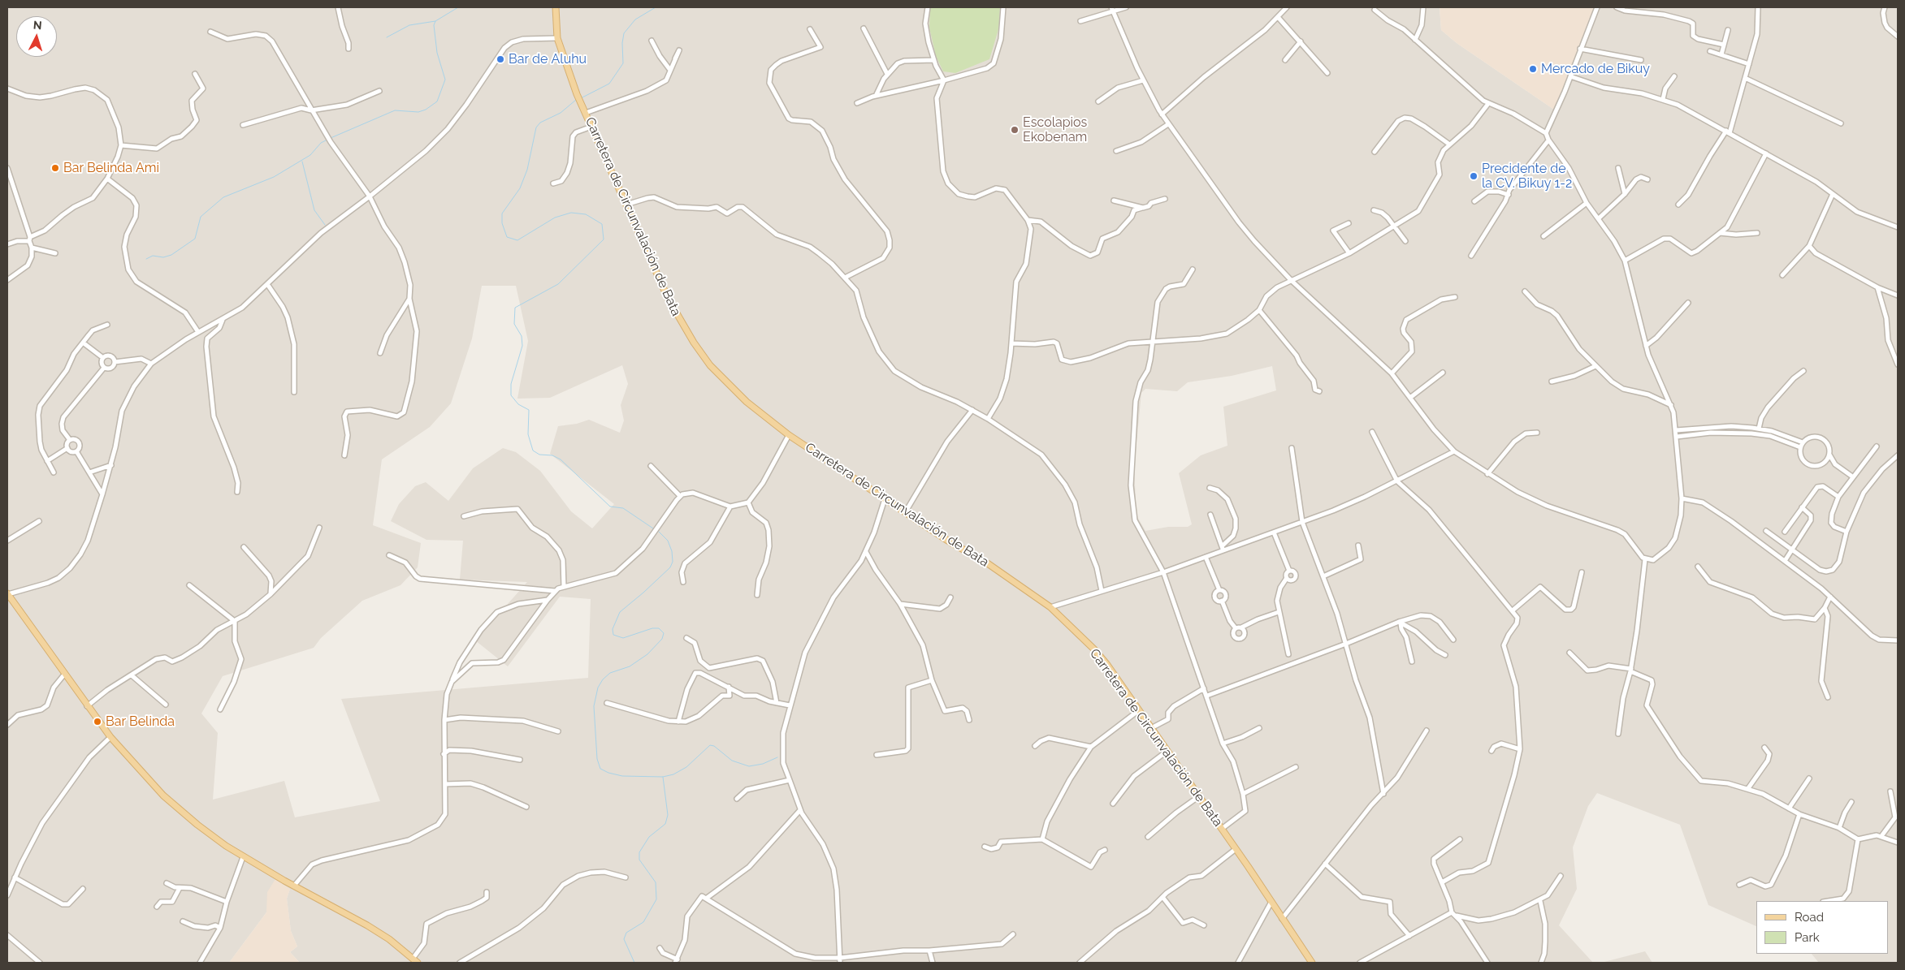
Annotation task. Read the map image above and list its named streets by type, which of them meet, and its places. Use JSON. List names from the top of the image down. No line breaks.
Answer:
{"streets":{"main road":["Carretera de Circunvalación de Bata"]},"places":["Bar de Aluhu","Mercado de Bikuy","Escolapios Ekobenam","Bar Belinda Ami","Precidente de la CV. Bikuy 1-2","Bar Belinda"],"legend":["Road","Park"],"north":"top"}
